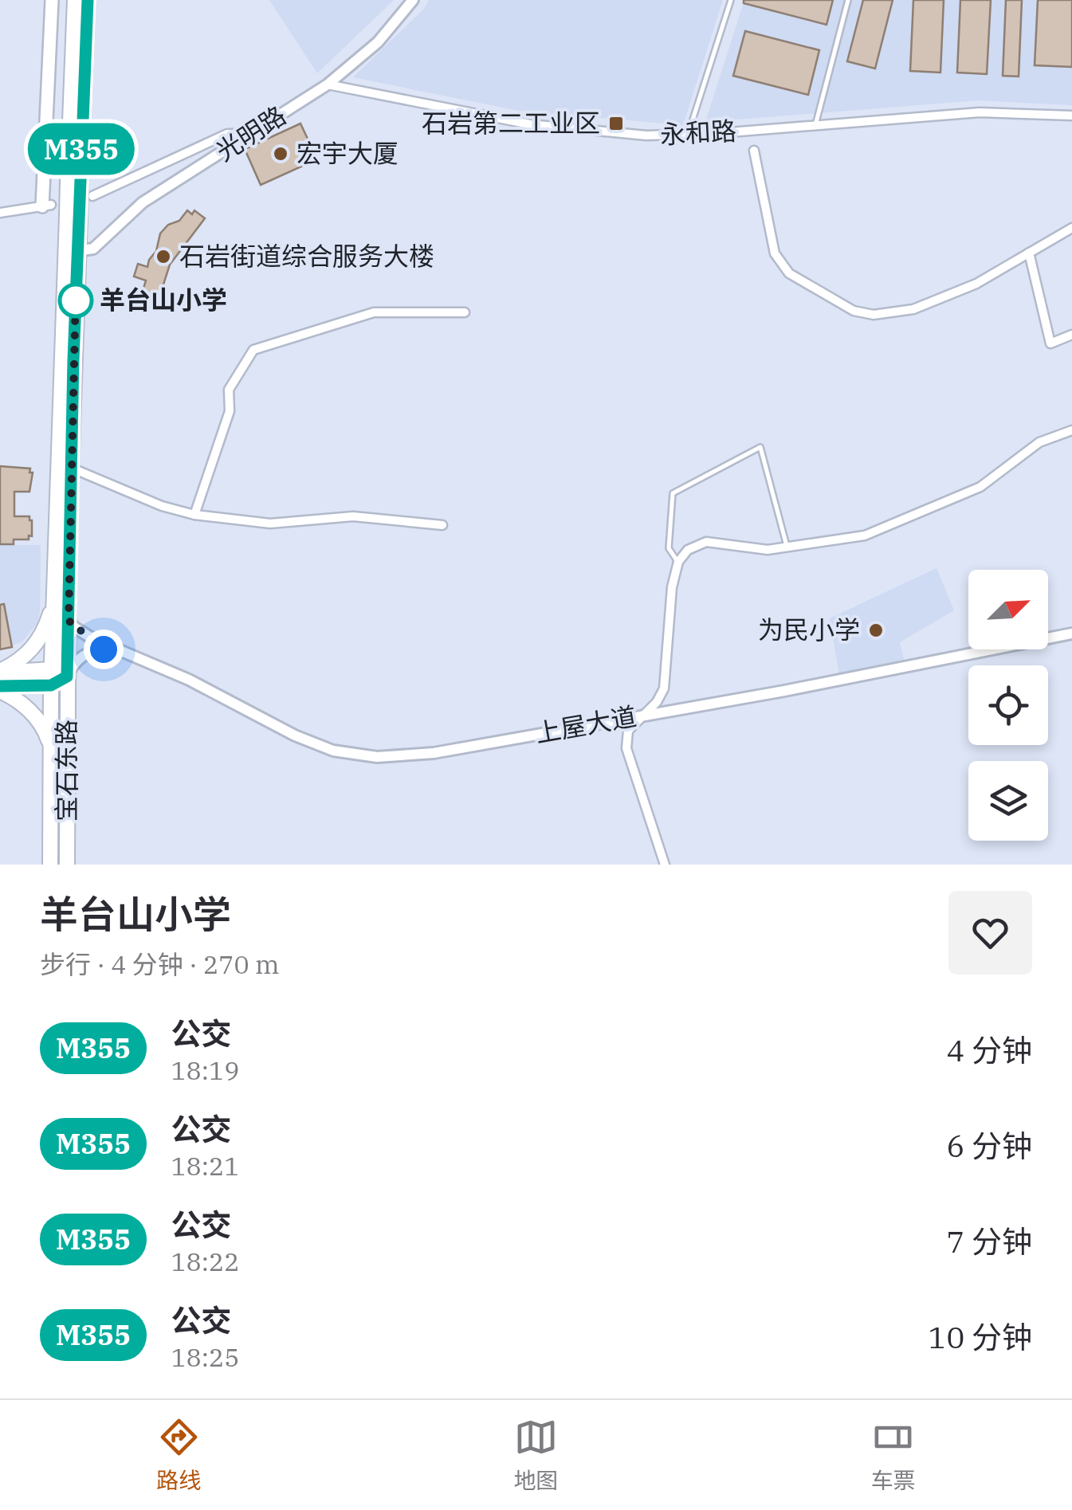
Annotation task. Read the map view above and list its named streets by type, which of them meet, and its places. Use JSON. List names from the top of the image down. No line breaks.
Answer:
{"streets":{"main road":["宝石东路"],"street":["永和路","光明路","上屋大道"]},"crossings":[["永和路","光明路"],["光明路","宝石东路"],["上屋大道","宝石东路"]],"places":{"transit":["石岩第二工业区"],"other":["宏宇大厦","石岩街道综合服务大楼","羊台山小学","为民小学"]},"lines":["bus line M355"],"north":"top right","page":{"on_map":"M355","heading":["羊台山小学","步行 · 4 分钟 · 270 m"],"list":[{"mark":"M355","name":"公交","note":"18:19","value":"4 分钟"},{"mark":"M355","name":"公交","note":"18:21","value":"6 分钟"},{"mark":"M355","name":"公交","note":"18:22","value":"7 分钟"},{"mark":"M355","name":"公交","note":"18:25","value":"10 分钟"}],"tabs":["路线","地图","车票"]}}
